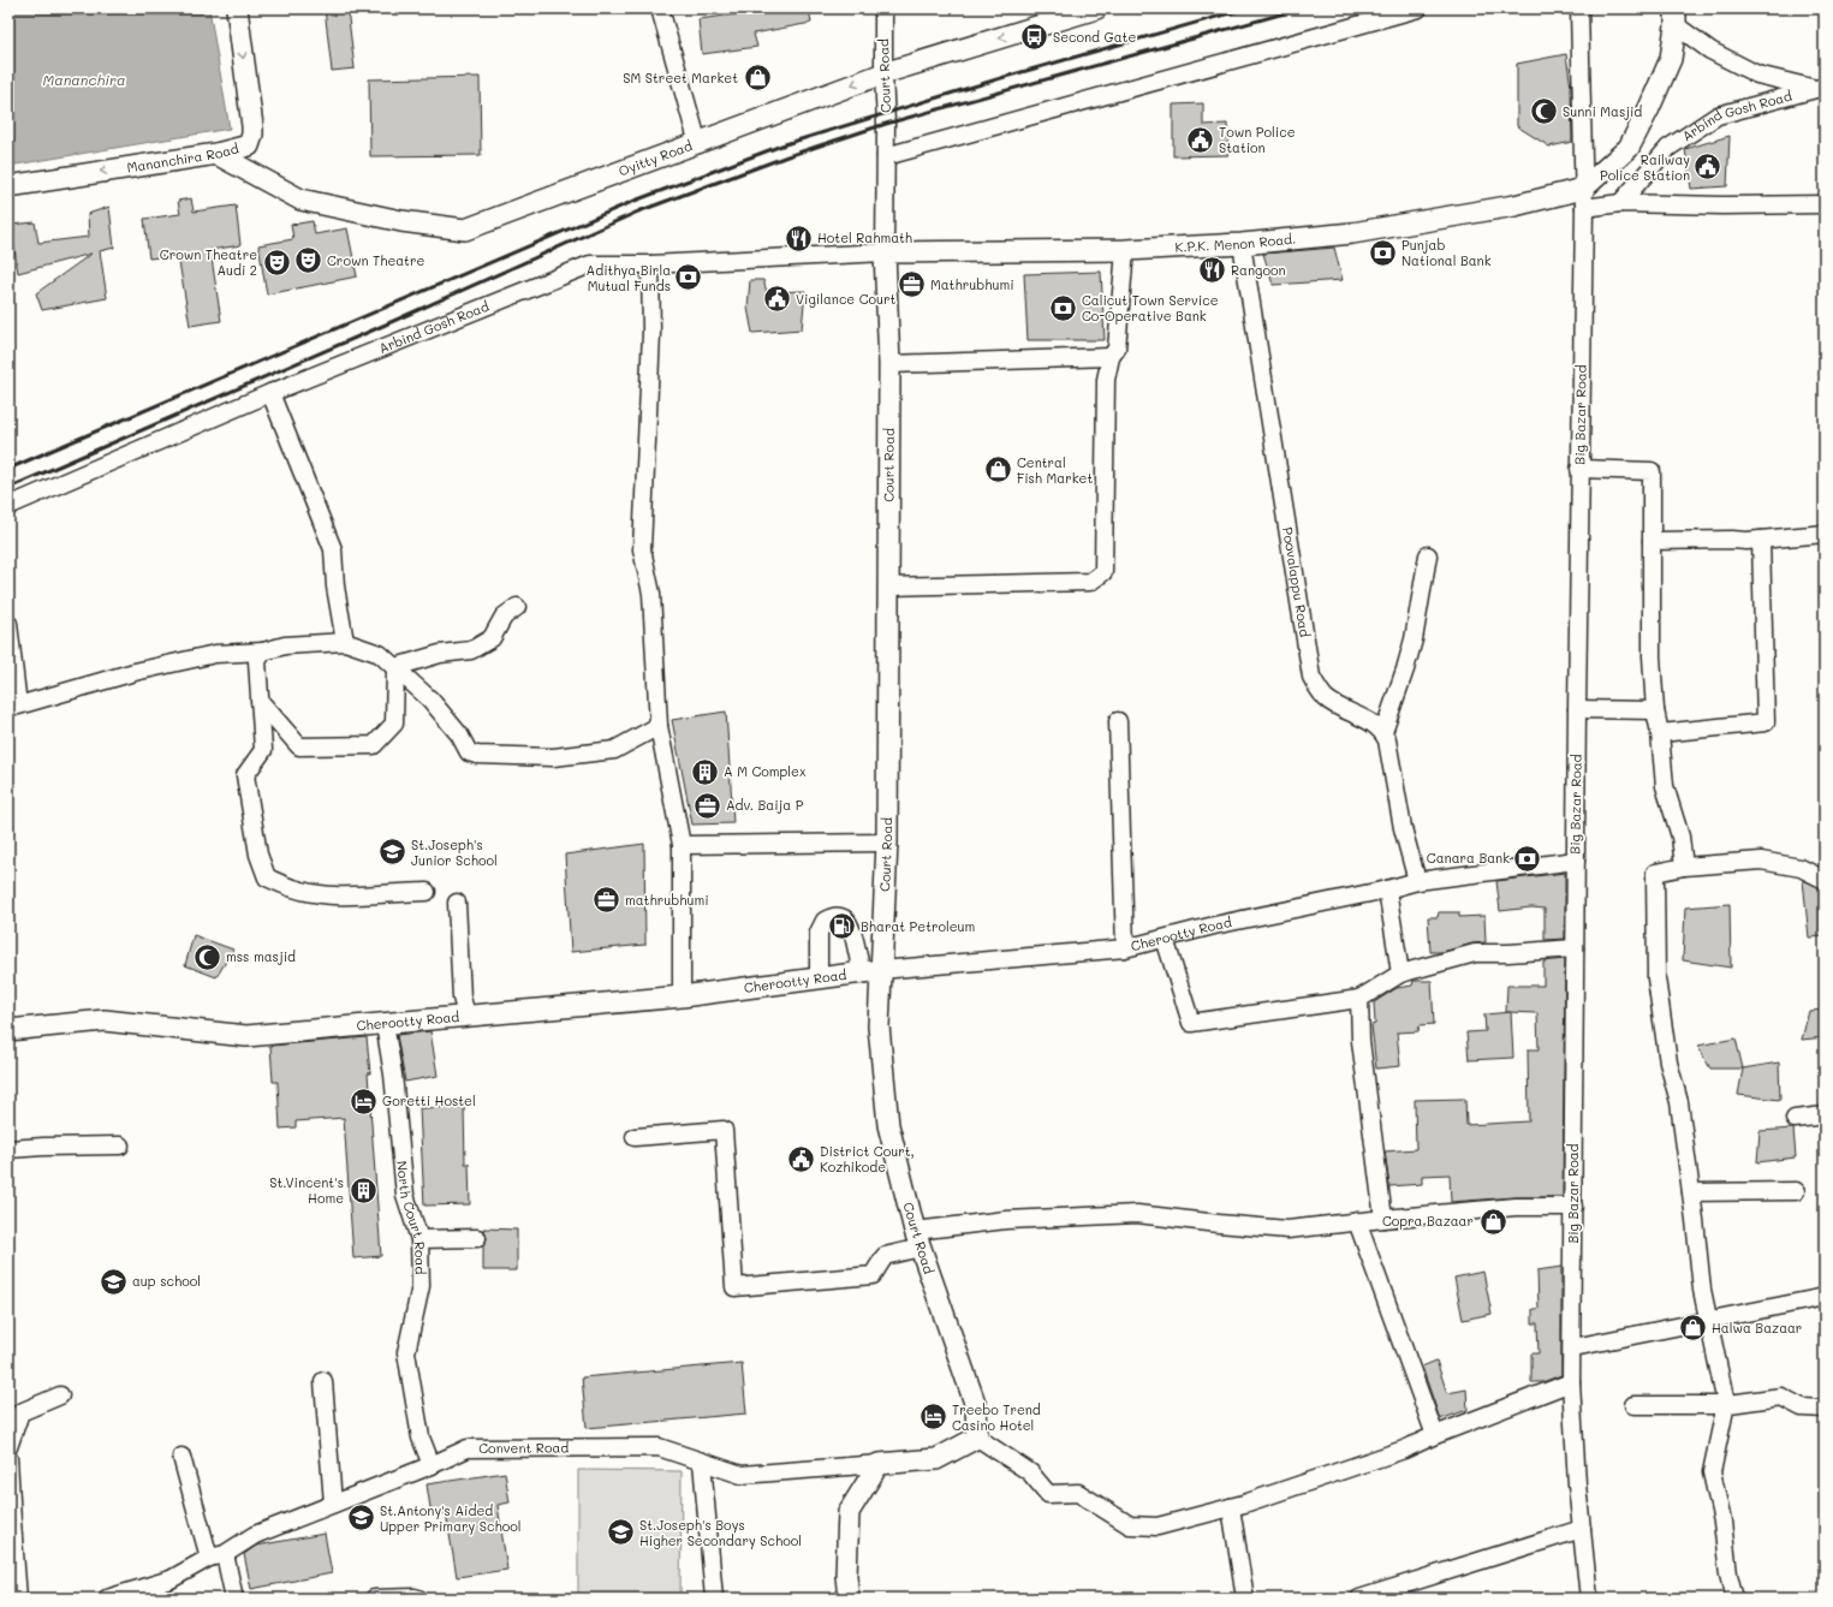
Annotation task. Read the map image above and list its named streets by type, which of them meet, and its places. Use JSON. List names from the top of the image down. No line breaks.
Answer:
{"streets":{"main road":["Court Road","Mananchira Road","Oyitty Road","K.P.K. Menon Road.","Cherootty Road"],"street":["Arbind Gosh Road","Big Bazar Road","Poovalappu Road","North Court Road","Convent Road"]},"crossings":[["Court Road","Arbind Gosh Road"],["Court Road","Oyitty Road"],["Court Road","K.P.K. Menon Road."],["Court Road","Cherootty Road"],["Arbind Gosh Road","K.P.K. Menon Road."],["Mananchira Road","Oyitty Road"],["K.P.K. Menon Road.","Big Bazar Road"],["K.P.K. Menon Road.","Poovalappu Road"],["Big Bazar Road","Cherootty Road"],["Cherootty Road","North Court Road"],["North Court Road","Convent Road"]],"one_way":["Oyitty Road"],"water":["Mananchira"],"places":{"bus stop":["Second Gate"],"shop":["SM Street Market","Central Fish Market","Copra Bazaar","Halwa Bazaar"],"mosque":["Sunni Masjid","mss masjid"],"public building":["Town Police Station","Railway Police Station","Vigilance Court","District Court, Kozhikode"],"restaurant":["Hotel Rahmath","Rangoon"],"bank":["Punjab National Bank","Adithya Birla Mutual Funds","Calicut Town Service Co-Operative Bank","Canara Bank"],"theatre":["Crown Theatre","Crown Theatre Audi 2"],"office":["Mathrubhumi","Adv. Baija P","mathrubhumi"],"building":["A M Complex","St.Vincent's Home"],"school or university":["St.Joseph's Junior School","aup school","St.Antony's Aided Upper Primary School","St.Joseph's Boys Higher Secondary School"],"fuel station":["Bharat Petroleum"],"hotel":["Goretti Hostel","Treebo Trend Casino Hotel"]}}
